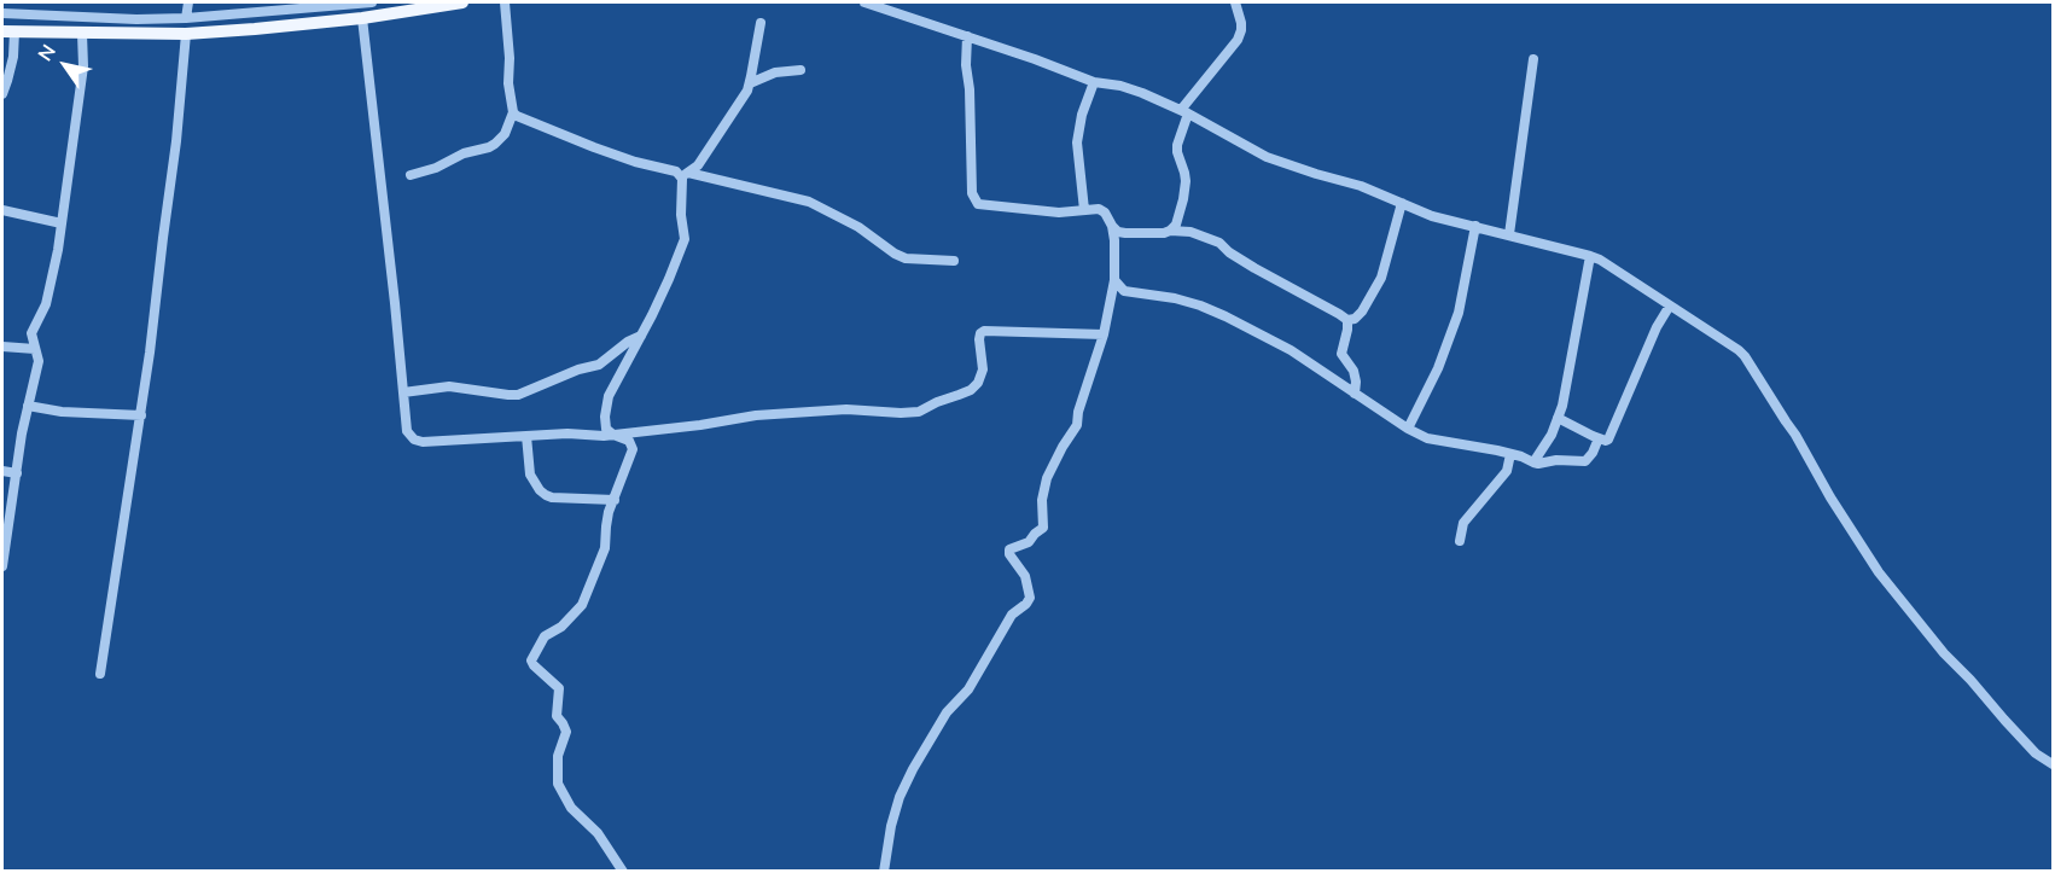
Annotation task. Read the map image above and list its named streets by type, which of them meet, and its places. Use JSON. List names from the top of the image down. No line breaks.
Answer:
{"north":"top left"}
